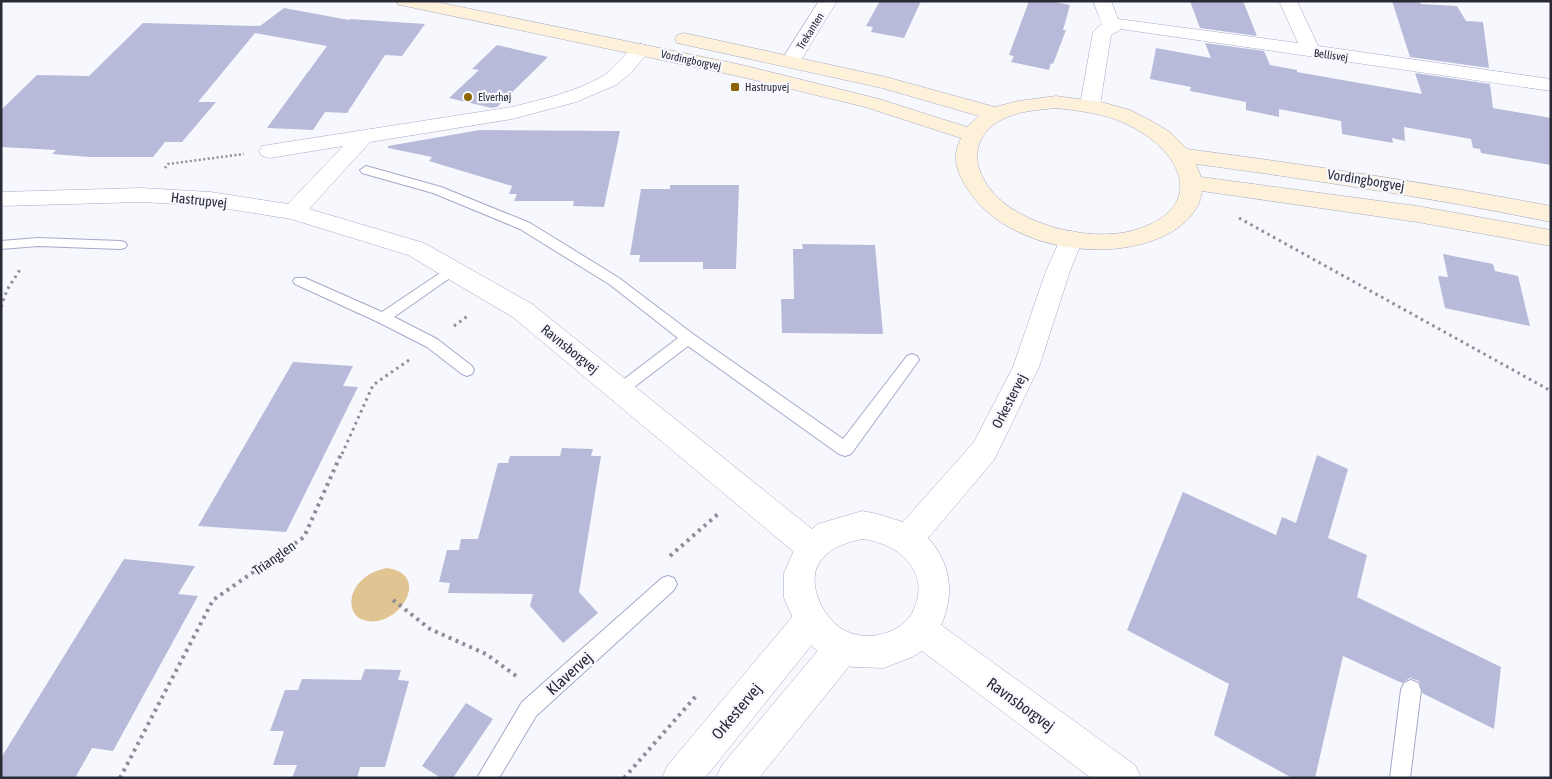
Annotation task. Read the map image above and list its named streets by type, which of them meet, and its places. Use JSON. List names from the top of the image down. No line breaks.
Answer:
{"streets":{"main road":["Vordingborgvej"],"street":["Trekanten","Bellisvej","Hastrupvej","Ravnsborgvej","Orkestervej"],"lane":["Klavervej"],"path":["Trianglen"]},"crossings":[["Trekanten","Vordingborgvej"],["Hastrupvej","Ravnsborgvej"],["Ravnsborgvej","Orkestervej"],["Ravnsborgvej","Trianglen"]],"places":{"transit":["Hastrupvej"],"other":["Elverhøj"]}}
